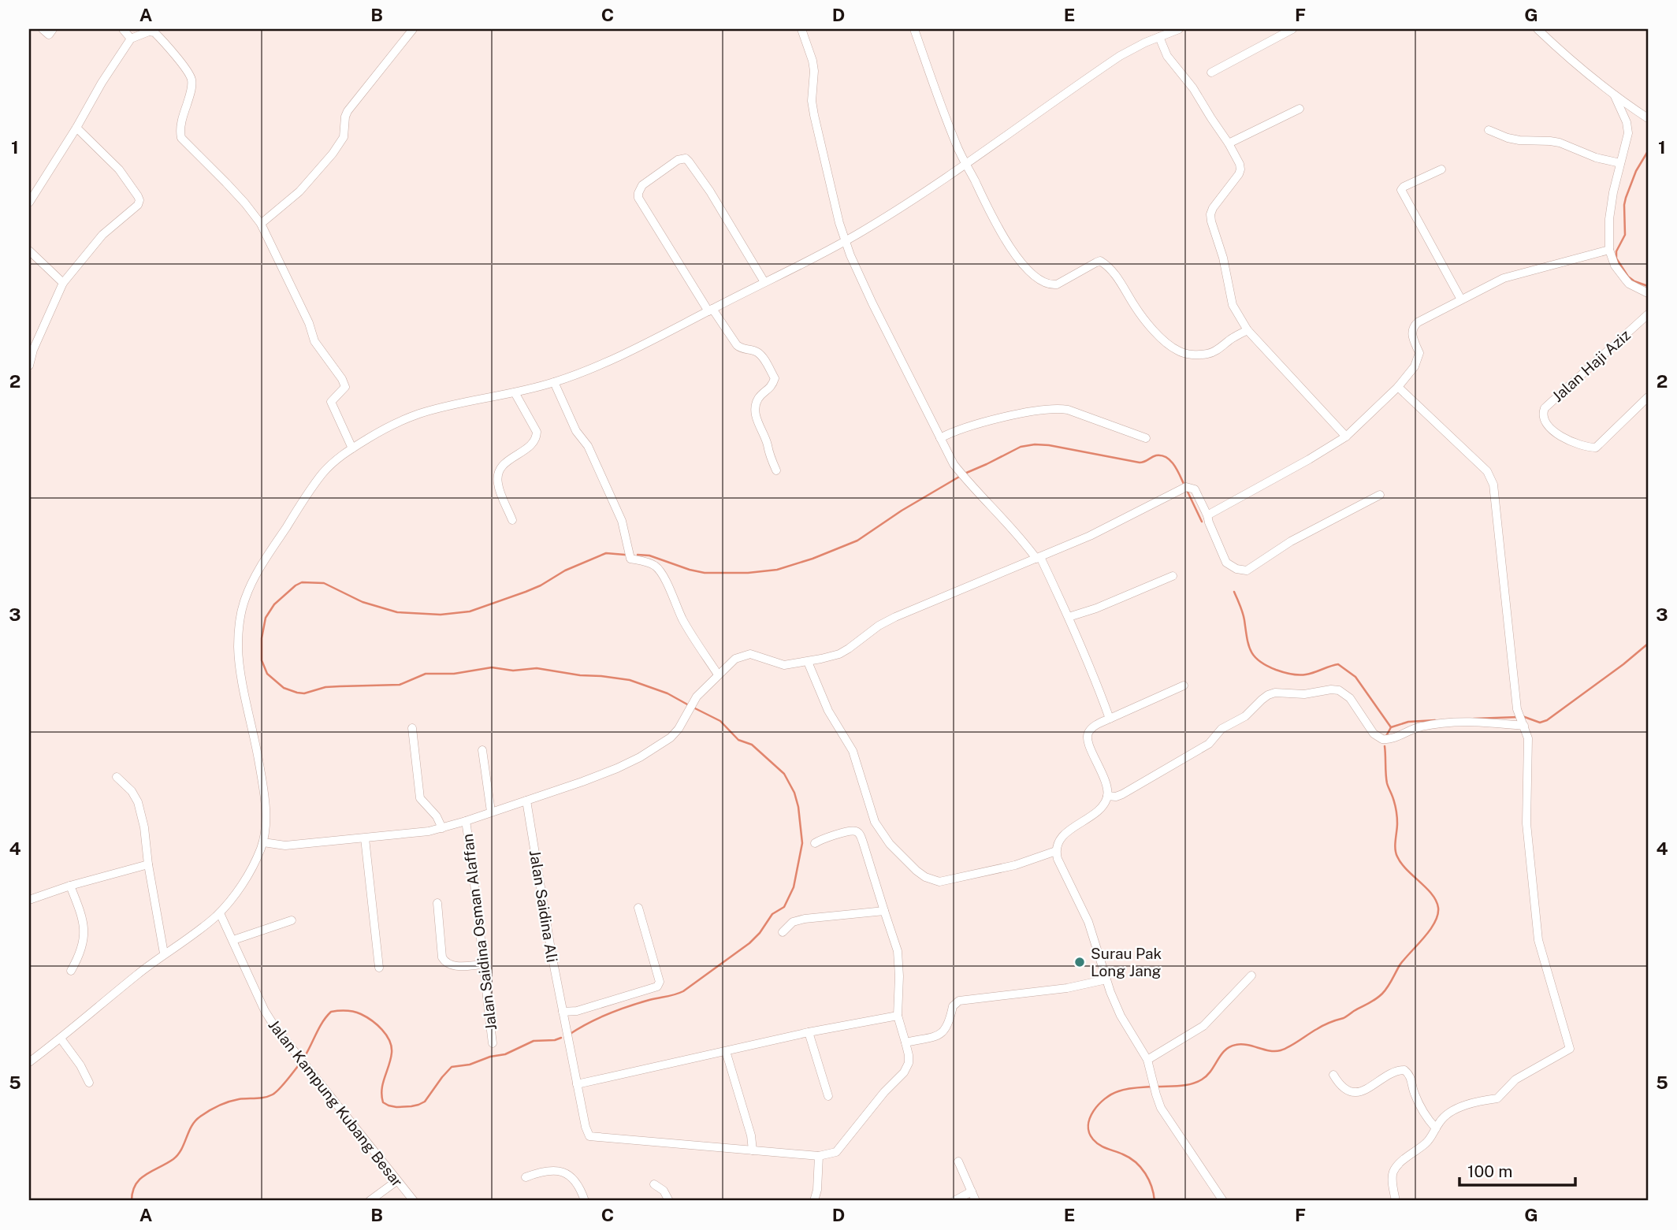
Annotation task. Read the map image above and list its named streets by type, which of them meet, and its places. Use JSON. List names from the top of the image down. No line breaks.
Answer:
{"streets":{"street":["Jalan Haji Aziz","Jalan Saidina Ali","Jalan Saidina Osman Alaffan","Jalan Kampung Kubang Besar"]},"places":["Surau Pak Long Jang"],"scale_bar":"100 m","grid":{"columns":["A","B","C","D","E","F","G"],"rows":["1","2","3","4","5"]}}
